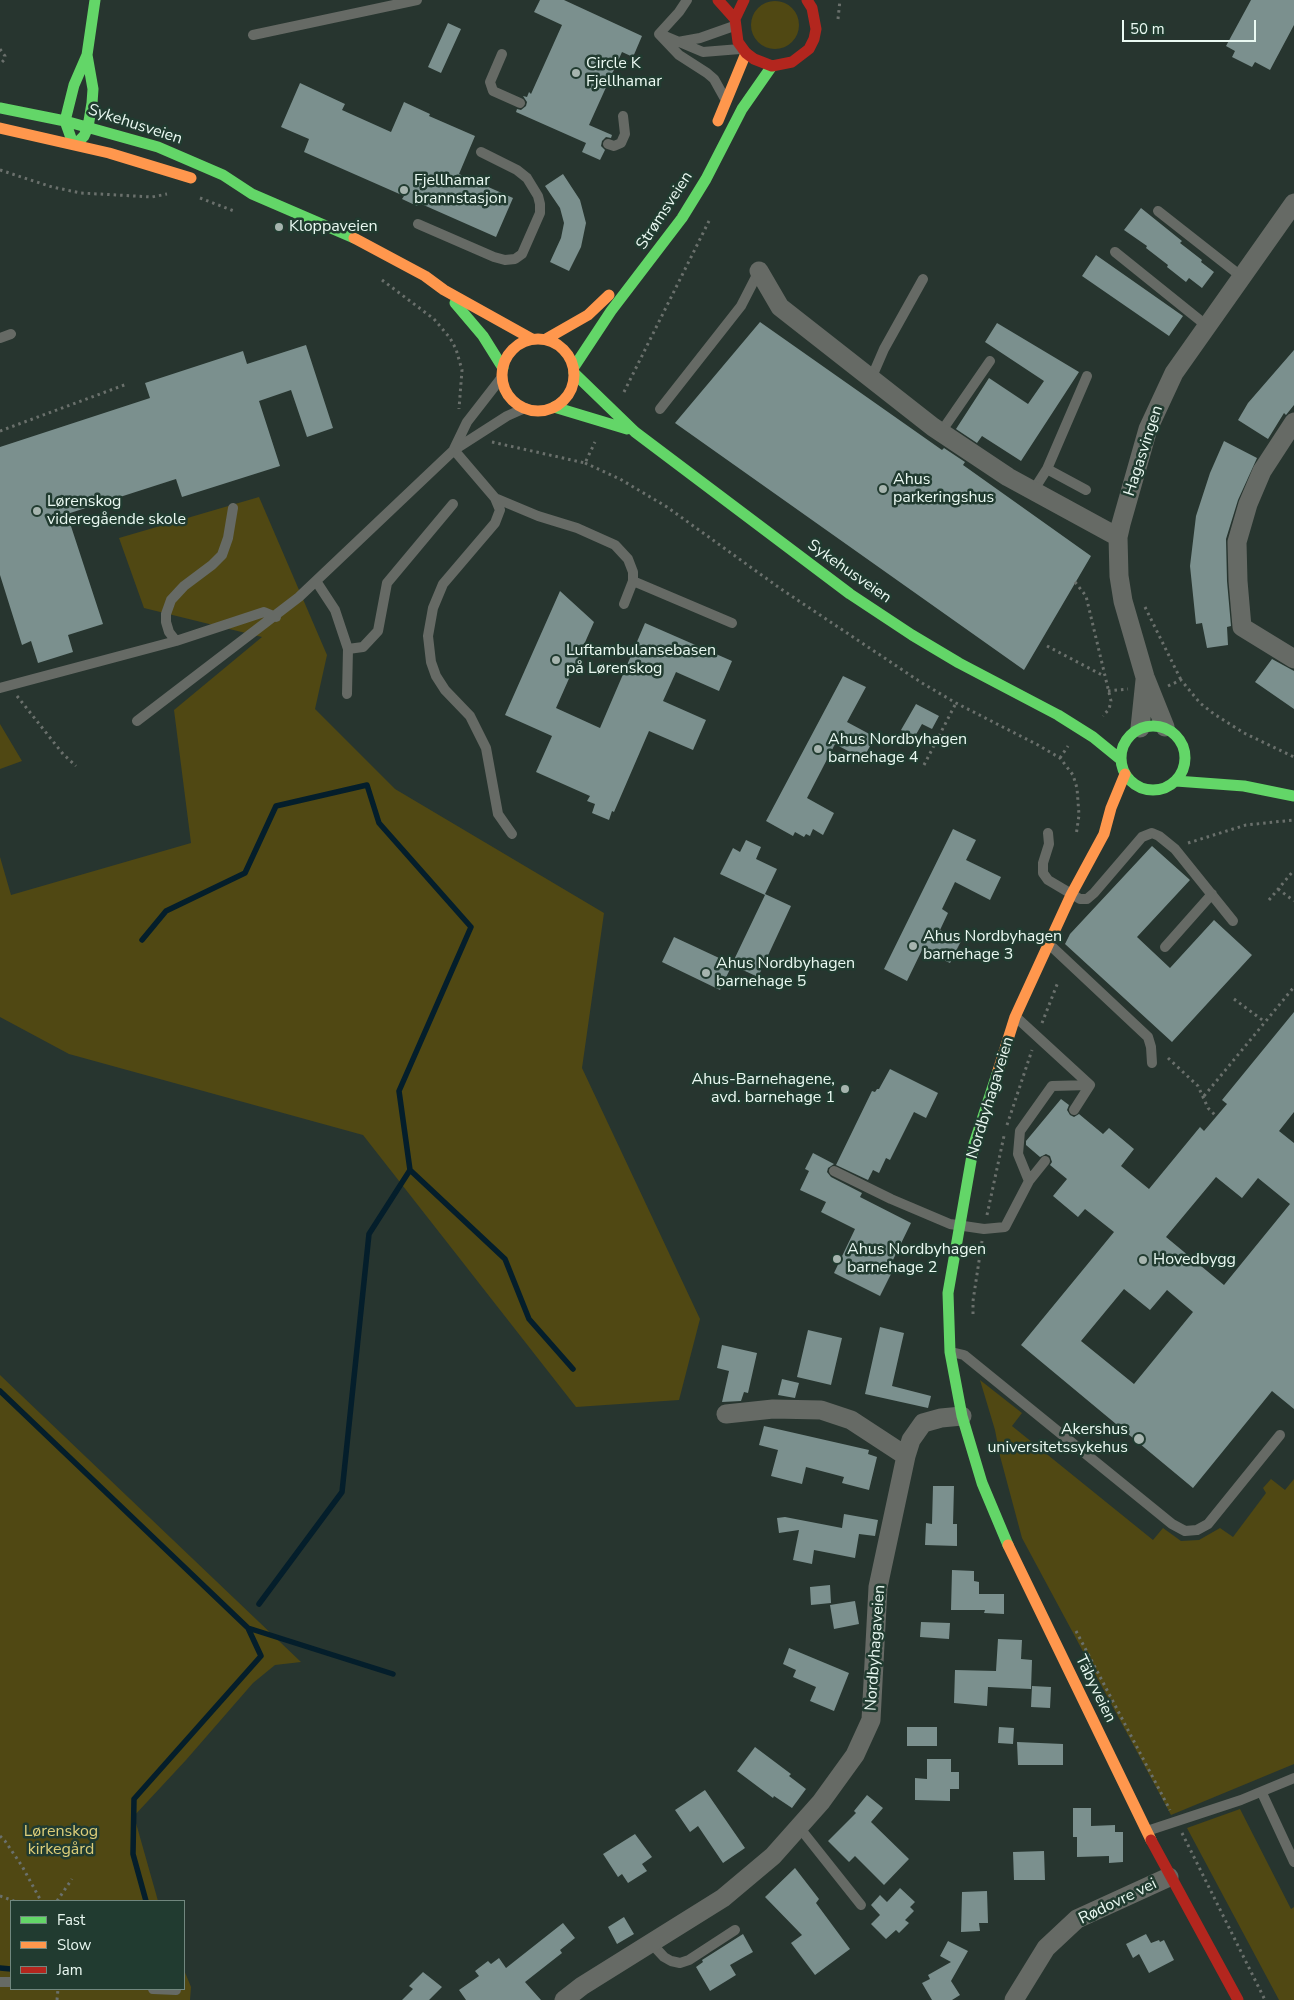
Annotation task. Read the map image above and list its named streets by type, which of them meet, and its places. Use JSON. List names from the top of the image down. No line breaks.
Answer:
{"streets":{"main road":["Sykehusveien","Strømsveien","Nordbyhagaveien","Täbyveien"],"street":["Hagasvingen","Rødovre vei"]},"crossings":[["Sykehusveien","Strømsveien"],["Sykehusveien","Hagasvingen"],["Sykehusveien","Nordbyhagaveien"],["Hagasvingen","Nordbyhagaveien"],["Nordbyhagaveien","Täbyveien"],["Täbyveien","Rødovre vei"]],"parks":["Lørenskog kirkegård"],"places":["Circle K Fjellhamar","Fjellhamar brannstasjon","Kloppaveien","Ahus parkeringshus","Lørenskog videregående skole","Luftambulansebasen på Lørenskog","Ahus Nordbyhagen barnehage 4","Ahus Nordbyhagen barnehage 3","Ahus Nordbyhagen barnehage 5","Ahus-Barnehagene, avd. barnehage 1","Ahus Nordbyhagen barnehage 2","Hovedbygg","Akershus universitetssykehus"],"legend":["Fast","Slow","Jam"],"scale_bar":"50 m"}
